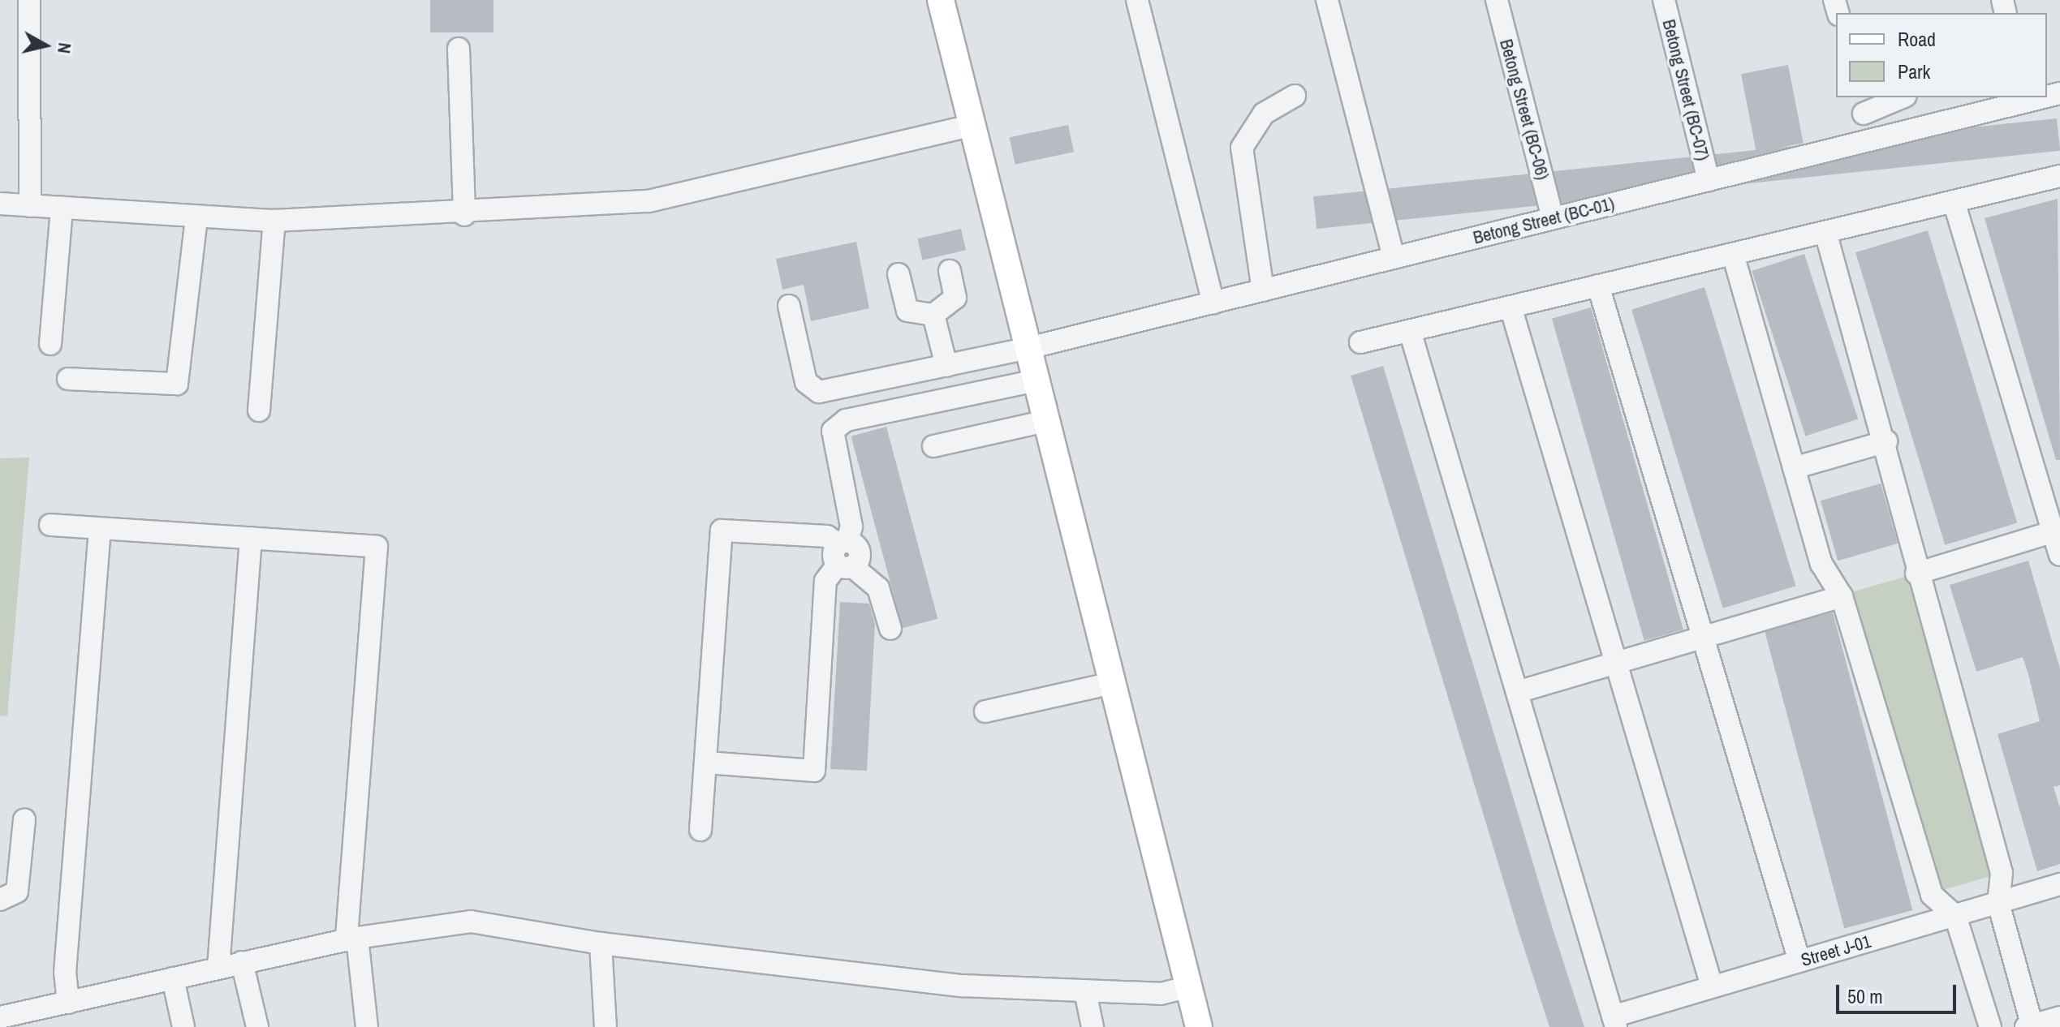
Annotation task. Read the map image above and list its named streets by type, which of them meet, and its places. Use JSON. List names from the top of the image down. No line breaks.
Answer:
{"streets":{"street":["Betong Street (BC-07)","Betong Street (BC-06)","Betong Street (BC-01)","Street J-01"]},"crossings":[["Betong Street (BC-07)","Betong Street (BC-01)"],["Betong Street (BC-06)","Betong Street (BC-01)"]],"legend":["Road","Park"],"scale_bar":"50 m","north":"right"}
